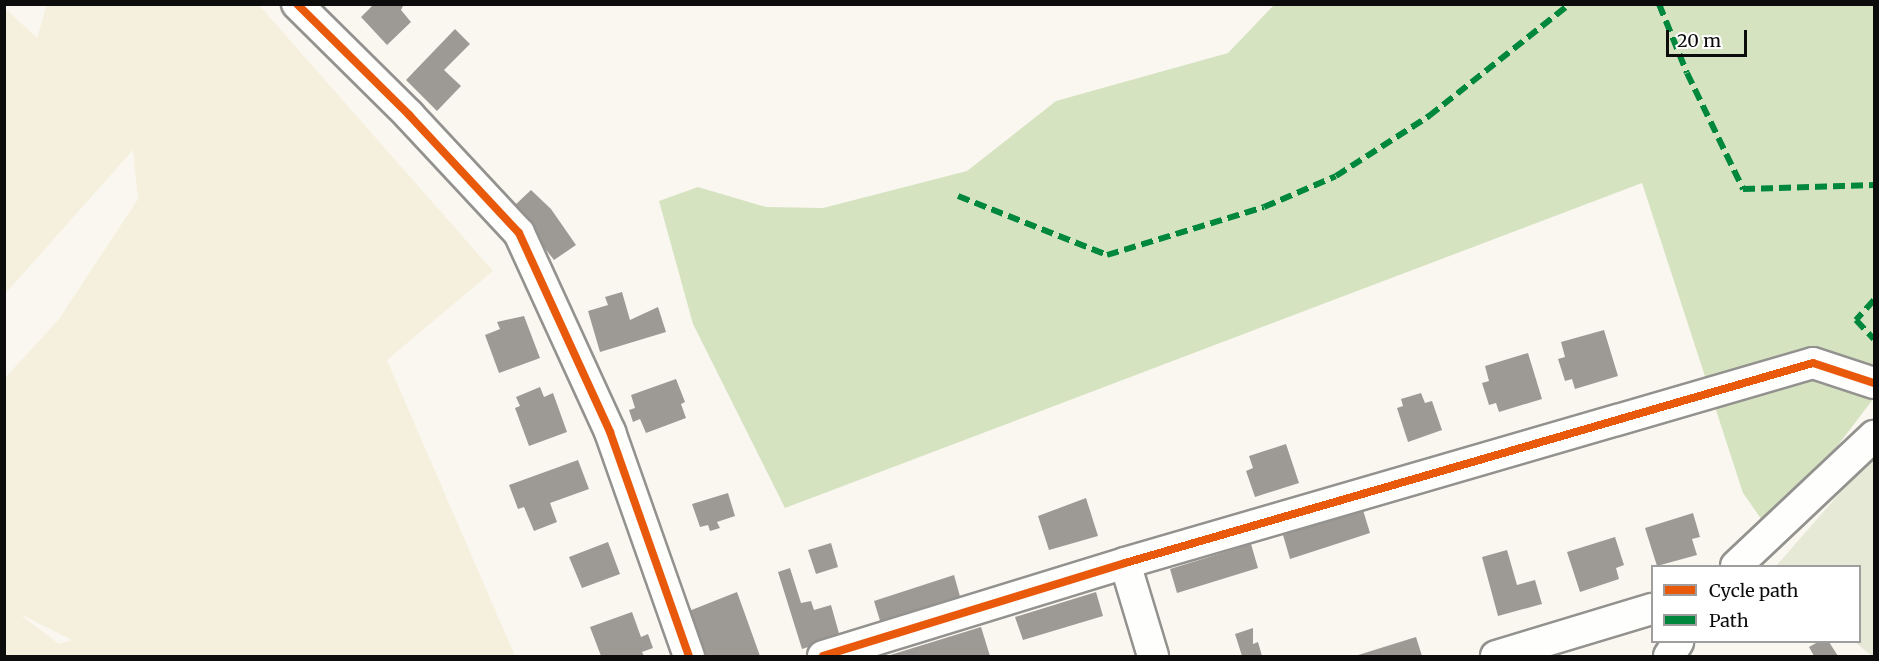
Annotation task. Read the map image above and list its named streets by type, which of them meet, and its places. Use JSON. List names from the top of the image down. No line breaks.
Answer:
{"legend":["Cycle path","Path"],"scale_bar":"20 m"}
